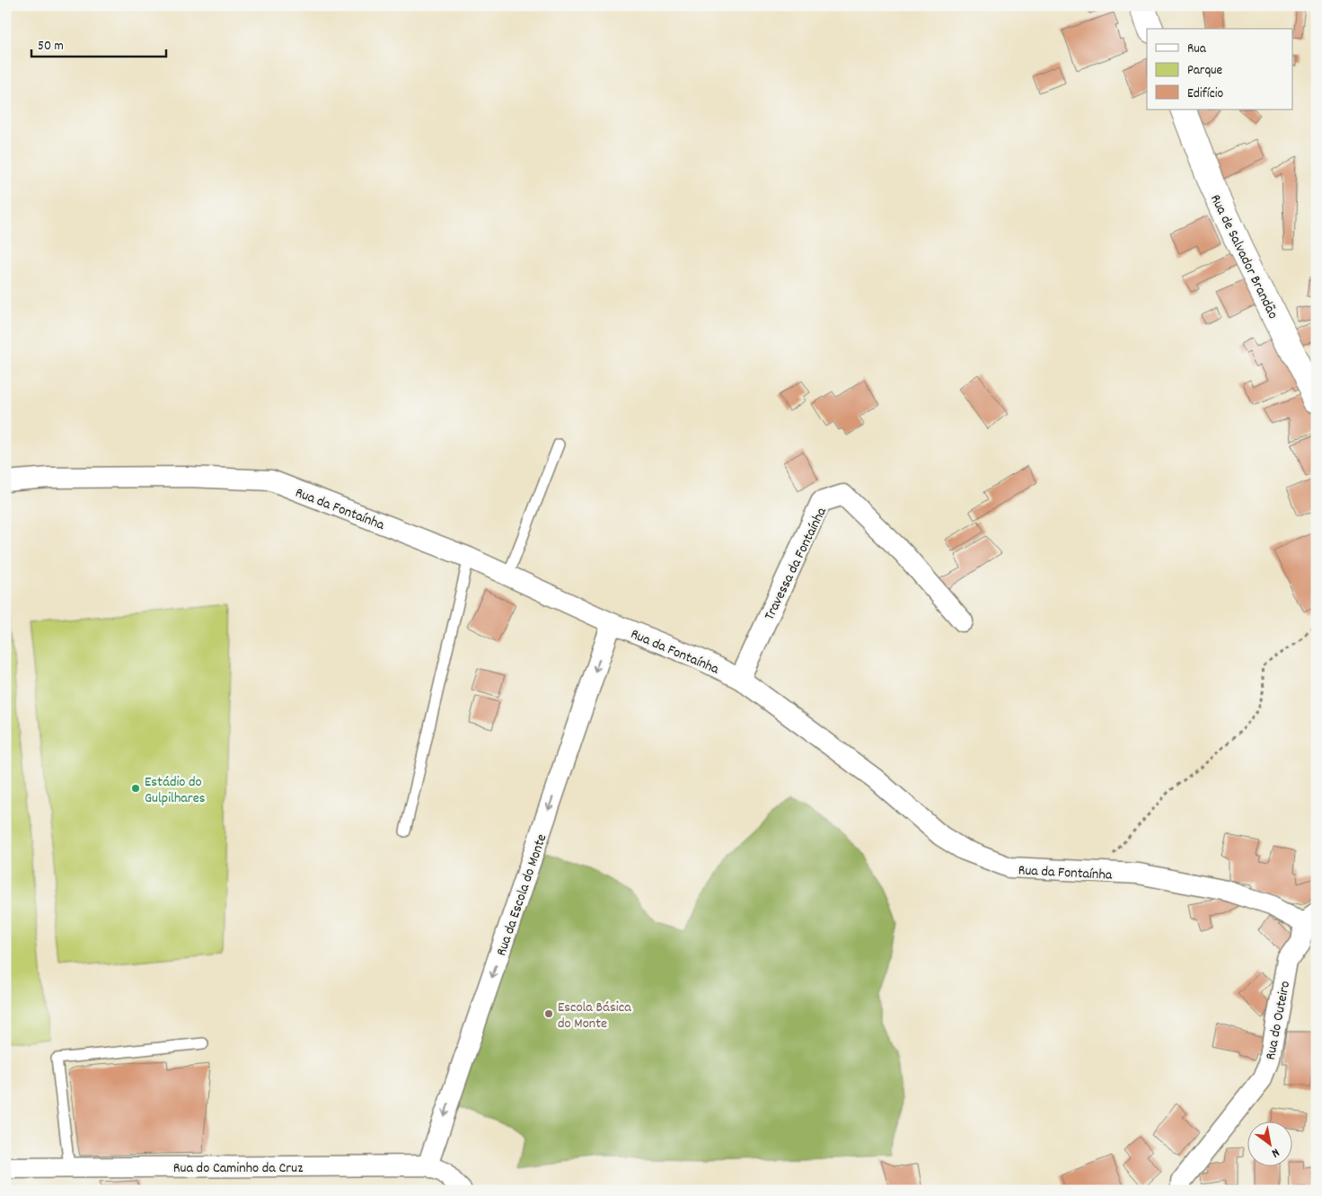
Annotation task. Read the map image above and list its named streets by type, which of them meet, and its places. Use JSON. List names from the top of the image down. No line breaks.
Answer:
{"streets":{"main road":["Rua de Salvador Brandão"],"street":["Rua da Fontaínha","Travessa da Fontaínha","Rua da Escola do Monte","Rua do Outeiro","Rua do Caminho da Cruz"]},"crossings":[["Rua da Fontaínha","Travessa da Fontaínha"],["Rua da Fontaínha","Rua da Escola do Monte"],["Rua da Fontaínha","Rua do Outeiro"],["Rua da Escola do Monte","Rua do Caminho da Cruz"]],"one_way":["Rua da Escola do Monte"],"places":["Estádio do Gulpilhares","Escola Básica do Monte"],"legend":["Rua","Parque","Edifício"],"scale_bar":"50 m","north":"bottom right"}
